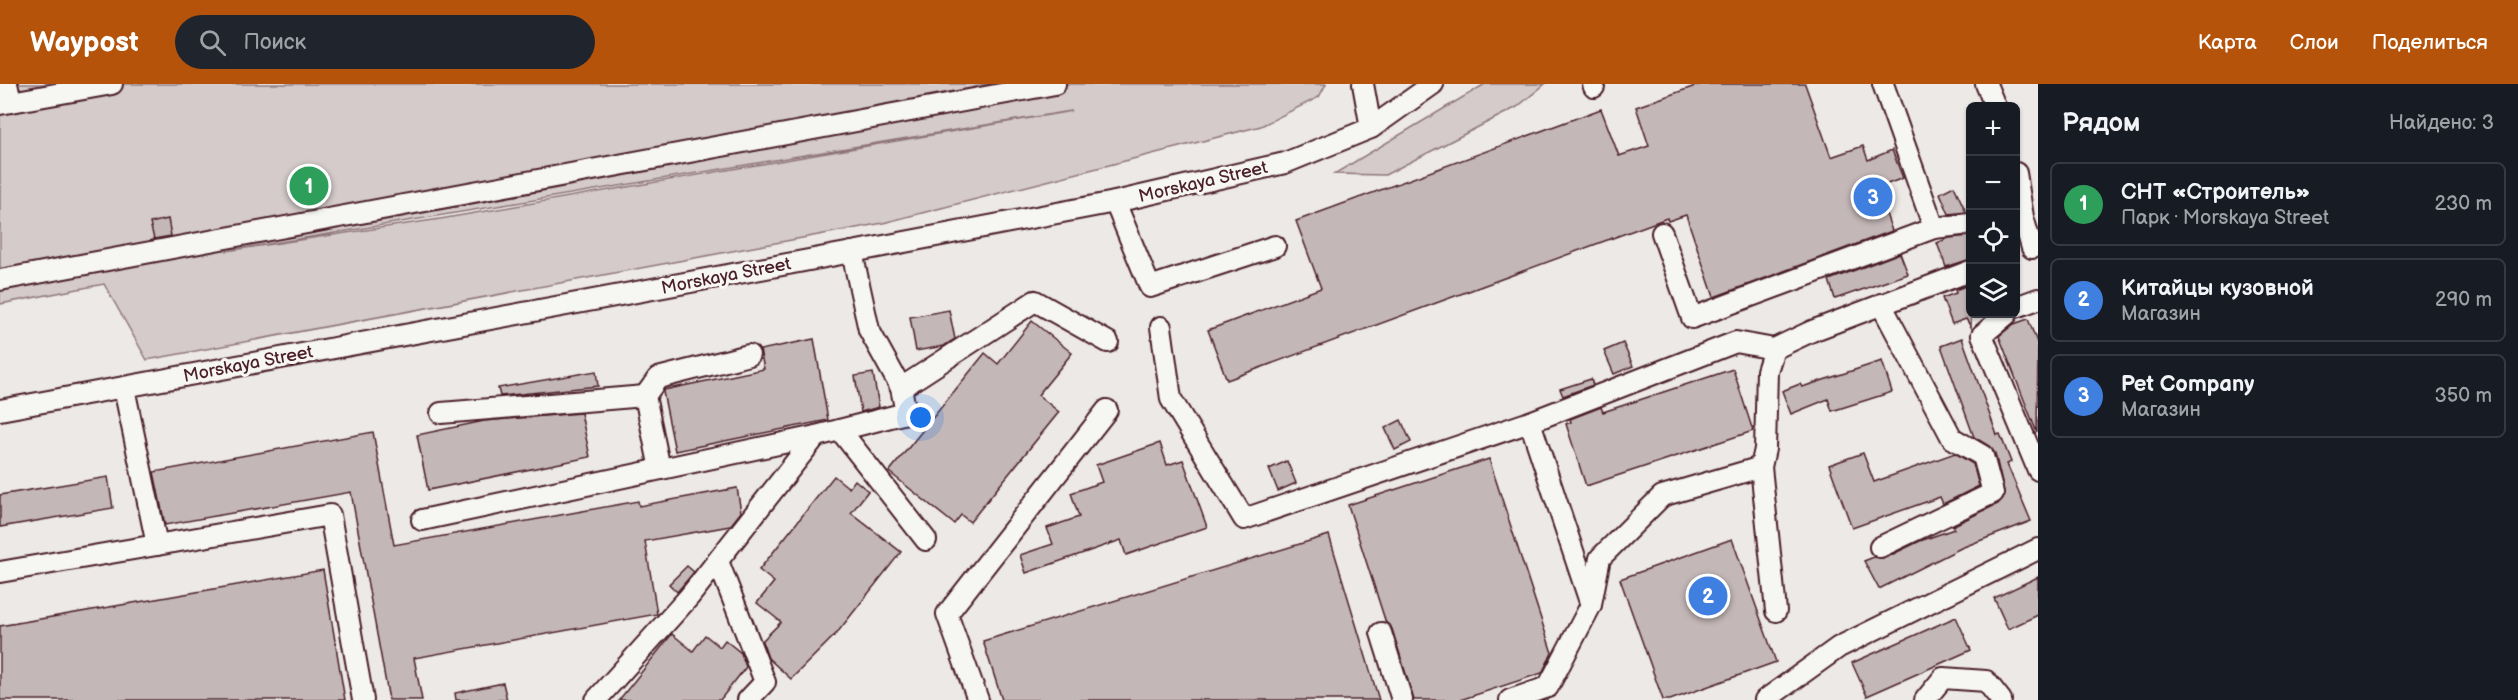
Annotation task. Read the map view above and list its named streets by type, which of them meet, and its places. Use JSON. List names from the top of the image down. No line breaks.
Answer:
{"streets":{"street":["Morskaya Street"]},"page":{"header":"Waypost","search":"Поиск","nav":["Карта","Слои","Поделиться"],"heading":["Рядом","Найдено: 3"],"map_buttons":["+","−"],"list":[{"mark":"1","name":"СНТ «Строитель»","note":"Парк · Morskaya Street","value":"230 m"},{"mark":"2","name":"Китайцы кузовной","note":"Магазин","value":"290 m"},{"mark":"3","name":"Pet Company","note":"Магазин","value":"350 m"}],"pins":["1","3","2"]}}
